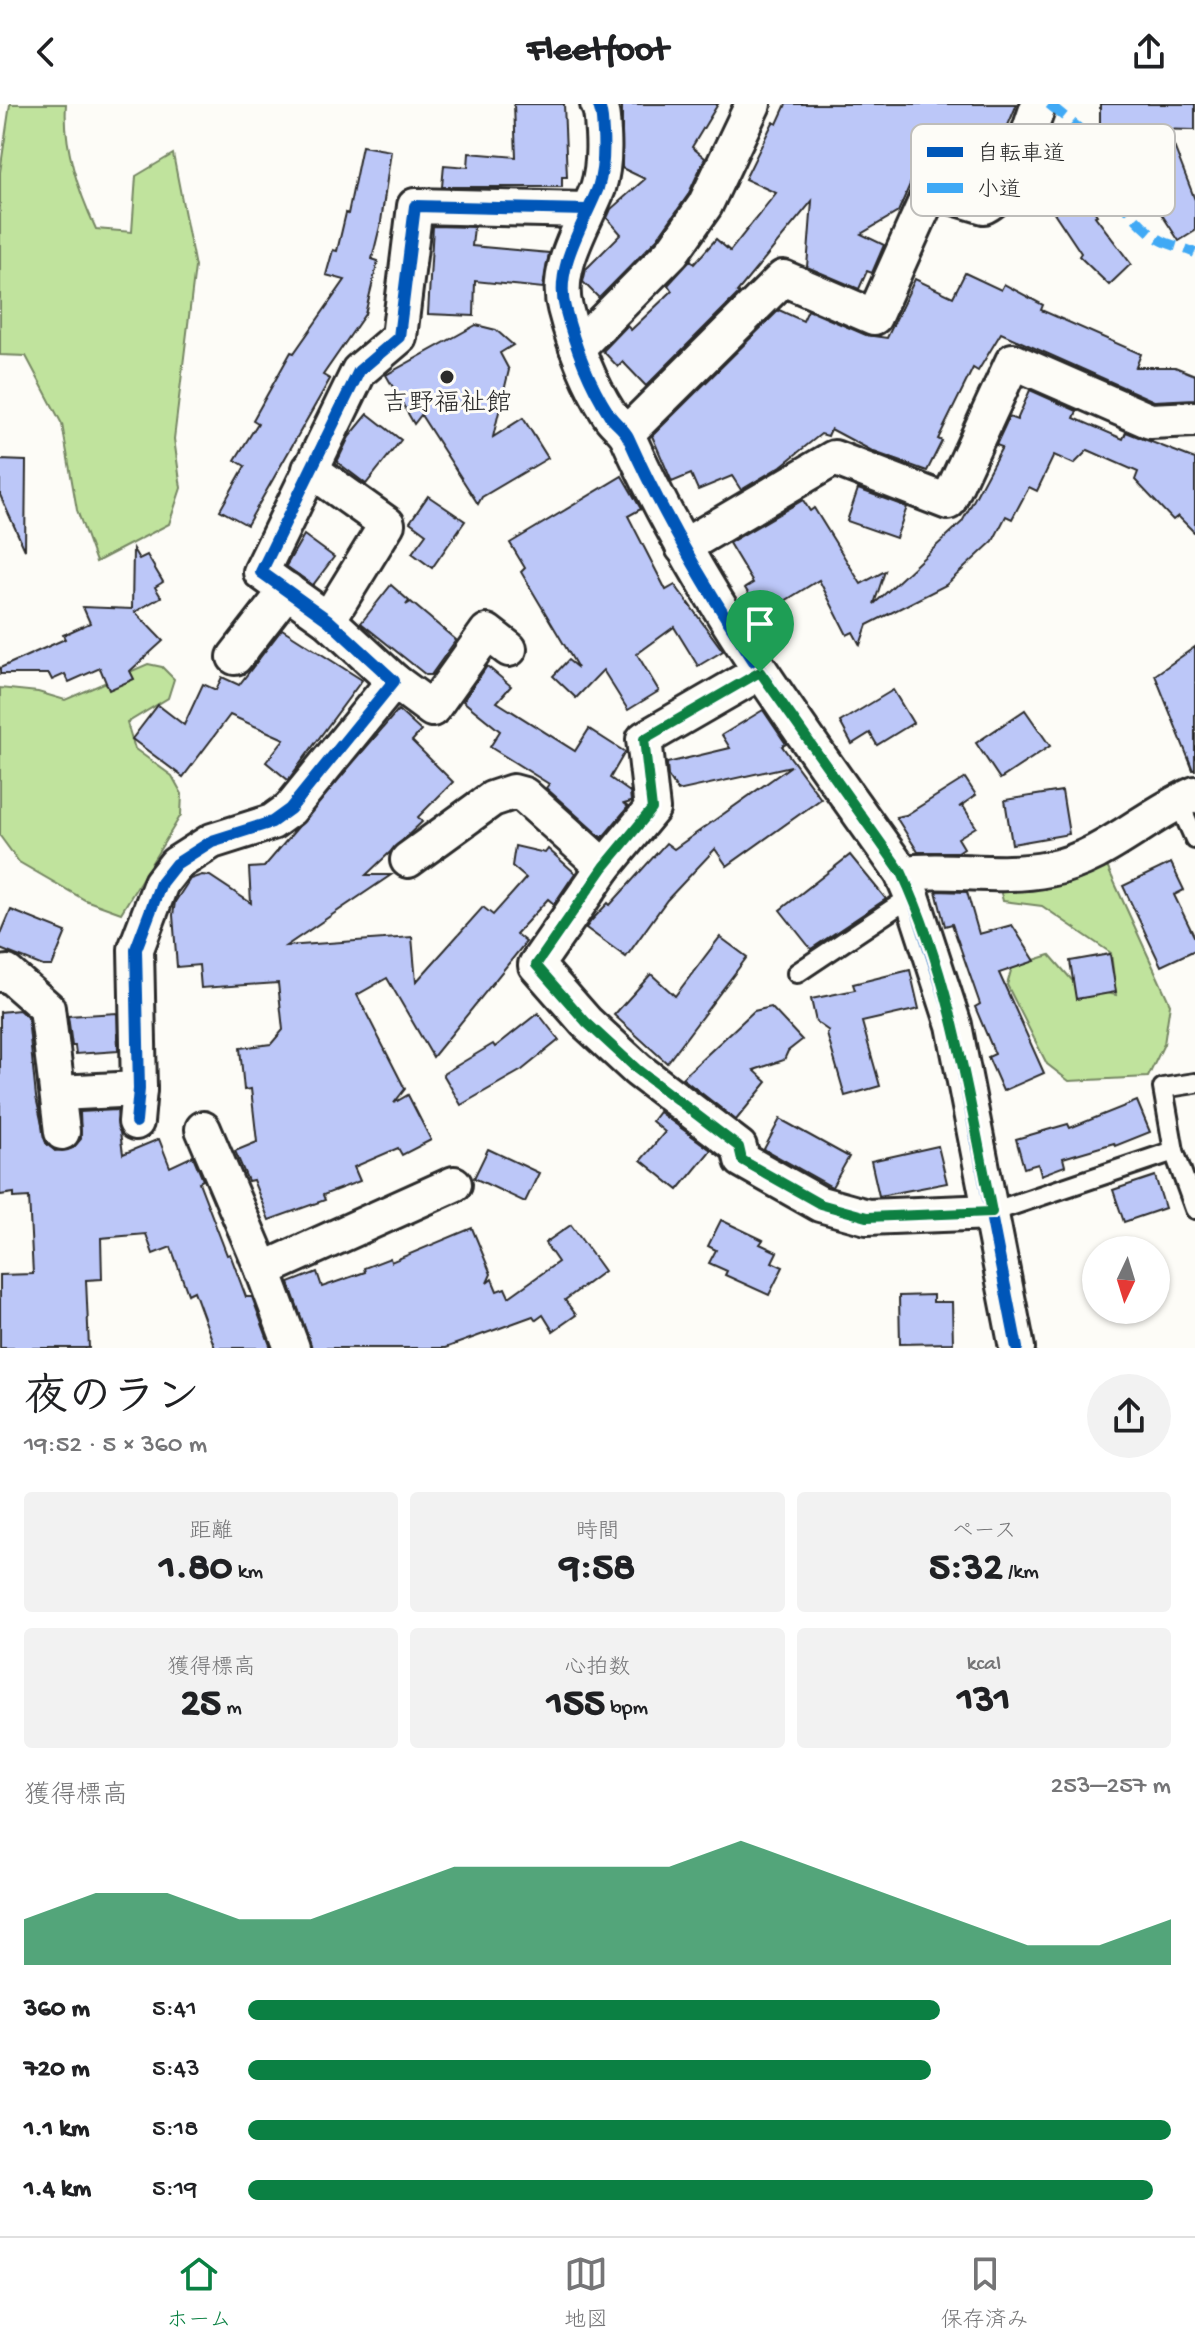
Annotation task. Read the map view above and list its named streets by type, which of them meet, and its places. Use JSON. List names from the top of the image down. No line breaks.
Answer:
{"places":["吉野福祉館"],"legend":["自転車道","小道"],"north":"bottom","page":{"header":"Fleetfoot","heading":["夜のラン","19:52 · 5 × 360 m"],"stats":[["距離","1.80 km"],["時間","9:58"],["ペース","5:32 /km"],["獲得標高","25 m"],["心拍数","155 bpm"],["kcal","131"]],"chart":["獲得標高","253–257 m"],"list":[{"name":"360 m","note":"5:41"},{"name":"720 m","note":"5:43"},{"name":"1.1 km","note":"5:18"},{"name":"1.4 km","note":"5:19"}],"tabs":["ホーム","地図","保存済み"]}}
